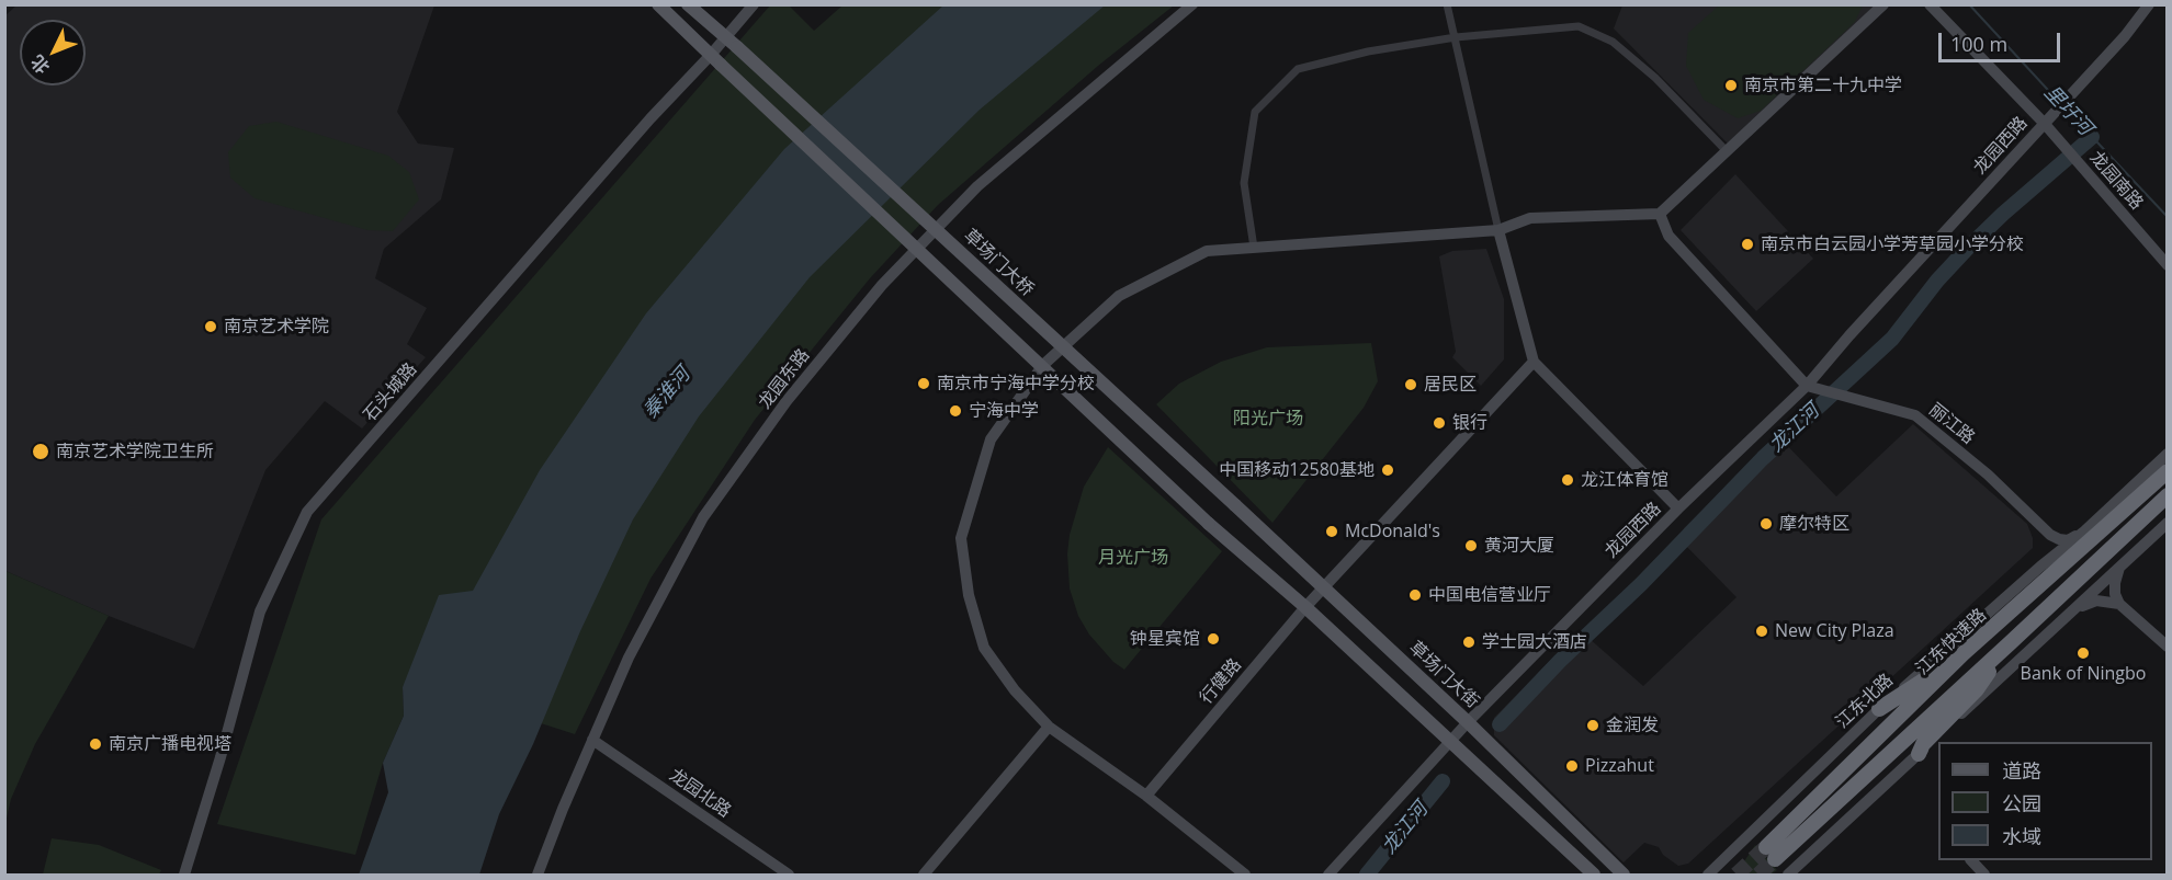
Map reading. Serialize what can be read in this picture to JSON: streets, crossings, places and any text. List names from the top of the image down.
{
  "streets": {
    "highway": ["江东快速路"],
    "main road": ["草场门大桥", "草场门大街"],
    "street": [
      "龙园西路",
      "龙园南路",
      "龙园东路",
      "石头城路",
      "丽江路",
      "行健路",
      "江东北路",
      "龙园北路"
    ]
  },
  "crossings": [
    ["龙园西路", "龙园南路"],
    ["龙园西路", "丽江路"],
    ["龙园西路", "草场门大街"],
    ["草场门大桥", "石头城路"],
    ["草场门大桥", "草场门大街"],
    ["龙园东路", "龙园北路"],
    ["草场门大街", "行健路"]
  ],
  "water": ["里圩河", "秦淮河", "龙江河"],
  "parks": ["阳光广场", "月光广场"],
  "places": [
    "南京市第二十九中学",
    "南京市白云园小学芳草园小学分校",
    "南京艺术学院",
    "南京市宁海中学分校",
    "居民区",
    "宁海中学",
    "银行",
    "南京艺术学院卫生所",
    "中国移动12580基地",
    "龙江体育馆",
    "摩尔特区",
    "McDonald's",
    "黄河大厦",
    "中国电信营业厅",
    "New City Plaza",
    "钟星宾馆",
    "学士园大酒店",
    "Bank of Ningbo",
    "金润发",
    "南京广播电视塔",
    "Pizzahut"
  ],
  "legend": ["道路", "公园", "水域"],
  "scale_bar": "100 m",
  "north": "bottom left"
}
